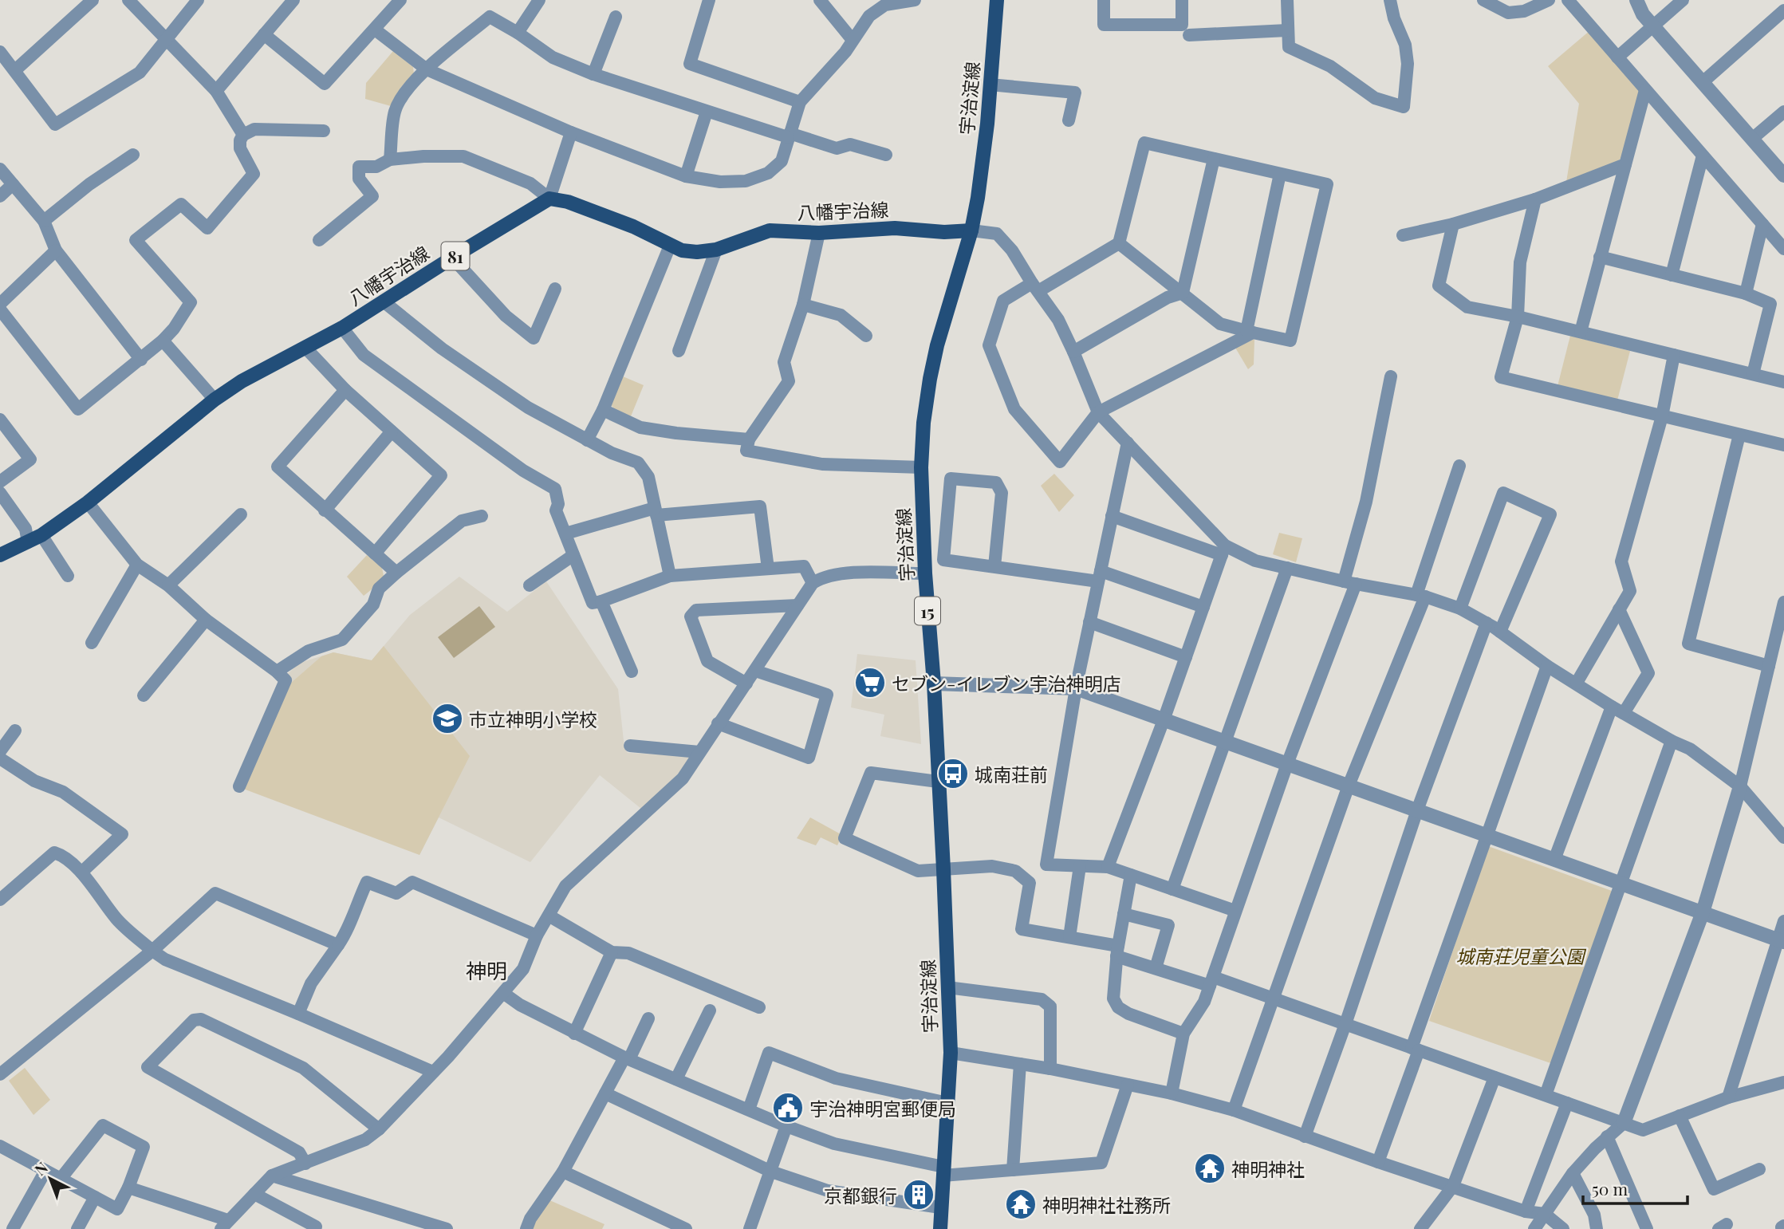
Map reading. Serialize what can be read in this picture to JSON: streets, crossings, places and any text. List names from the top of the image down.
{
  "streets": {
    "main road": [
      "宇治淀線",
      "八幡宇治線",
      "81",
      "15"
    ]
  },
  "crossings": [
    ["宇治淀線", "八幡宇治線"]
  ],
  "districts": ["神明"],
  "parks": ["城南荘児童公園"],
  "places": {
    "supermarket": ["セブン-イレブン宇治神明店"],
    "school or university": ["市立神明小学校"],
    "bus stop": ["城南荘前"],
    "public building": ["宇治神明宮郵便局"],
    "temple": ["神明神社", "神明神社社務所"],
    "building": ["京都銀行"]
  },
  "scale_bar": "50 m",
  "north": "top left"
}
